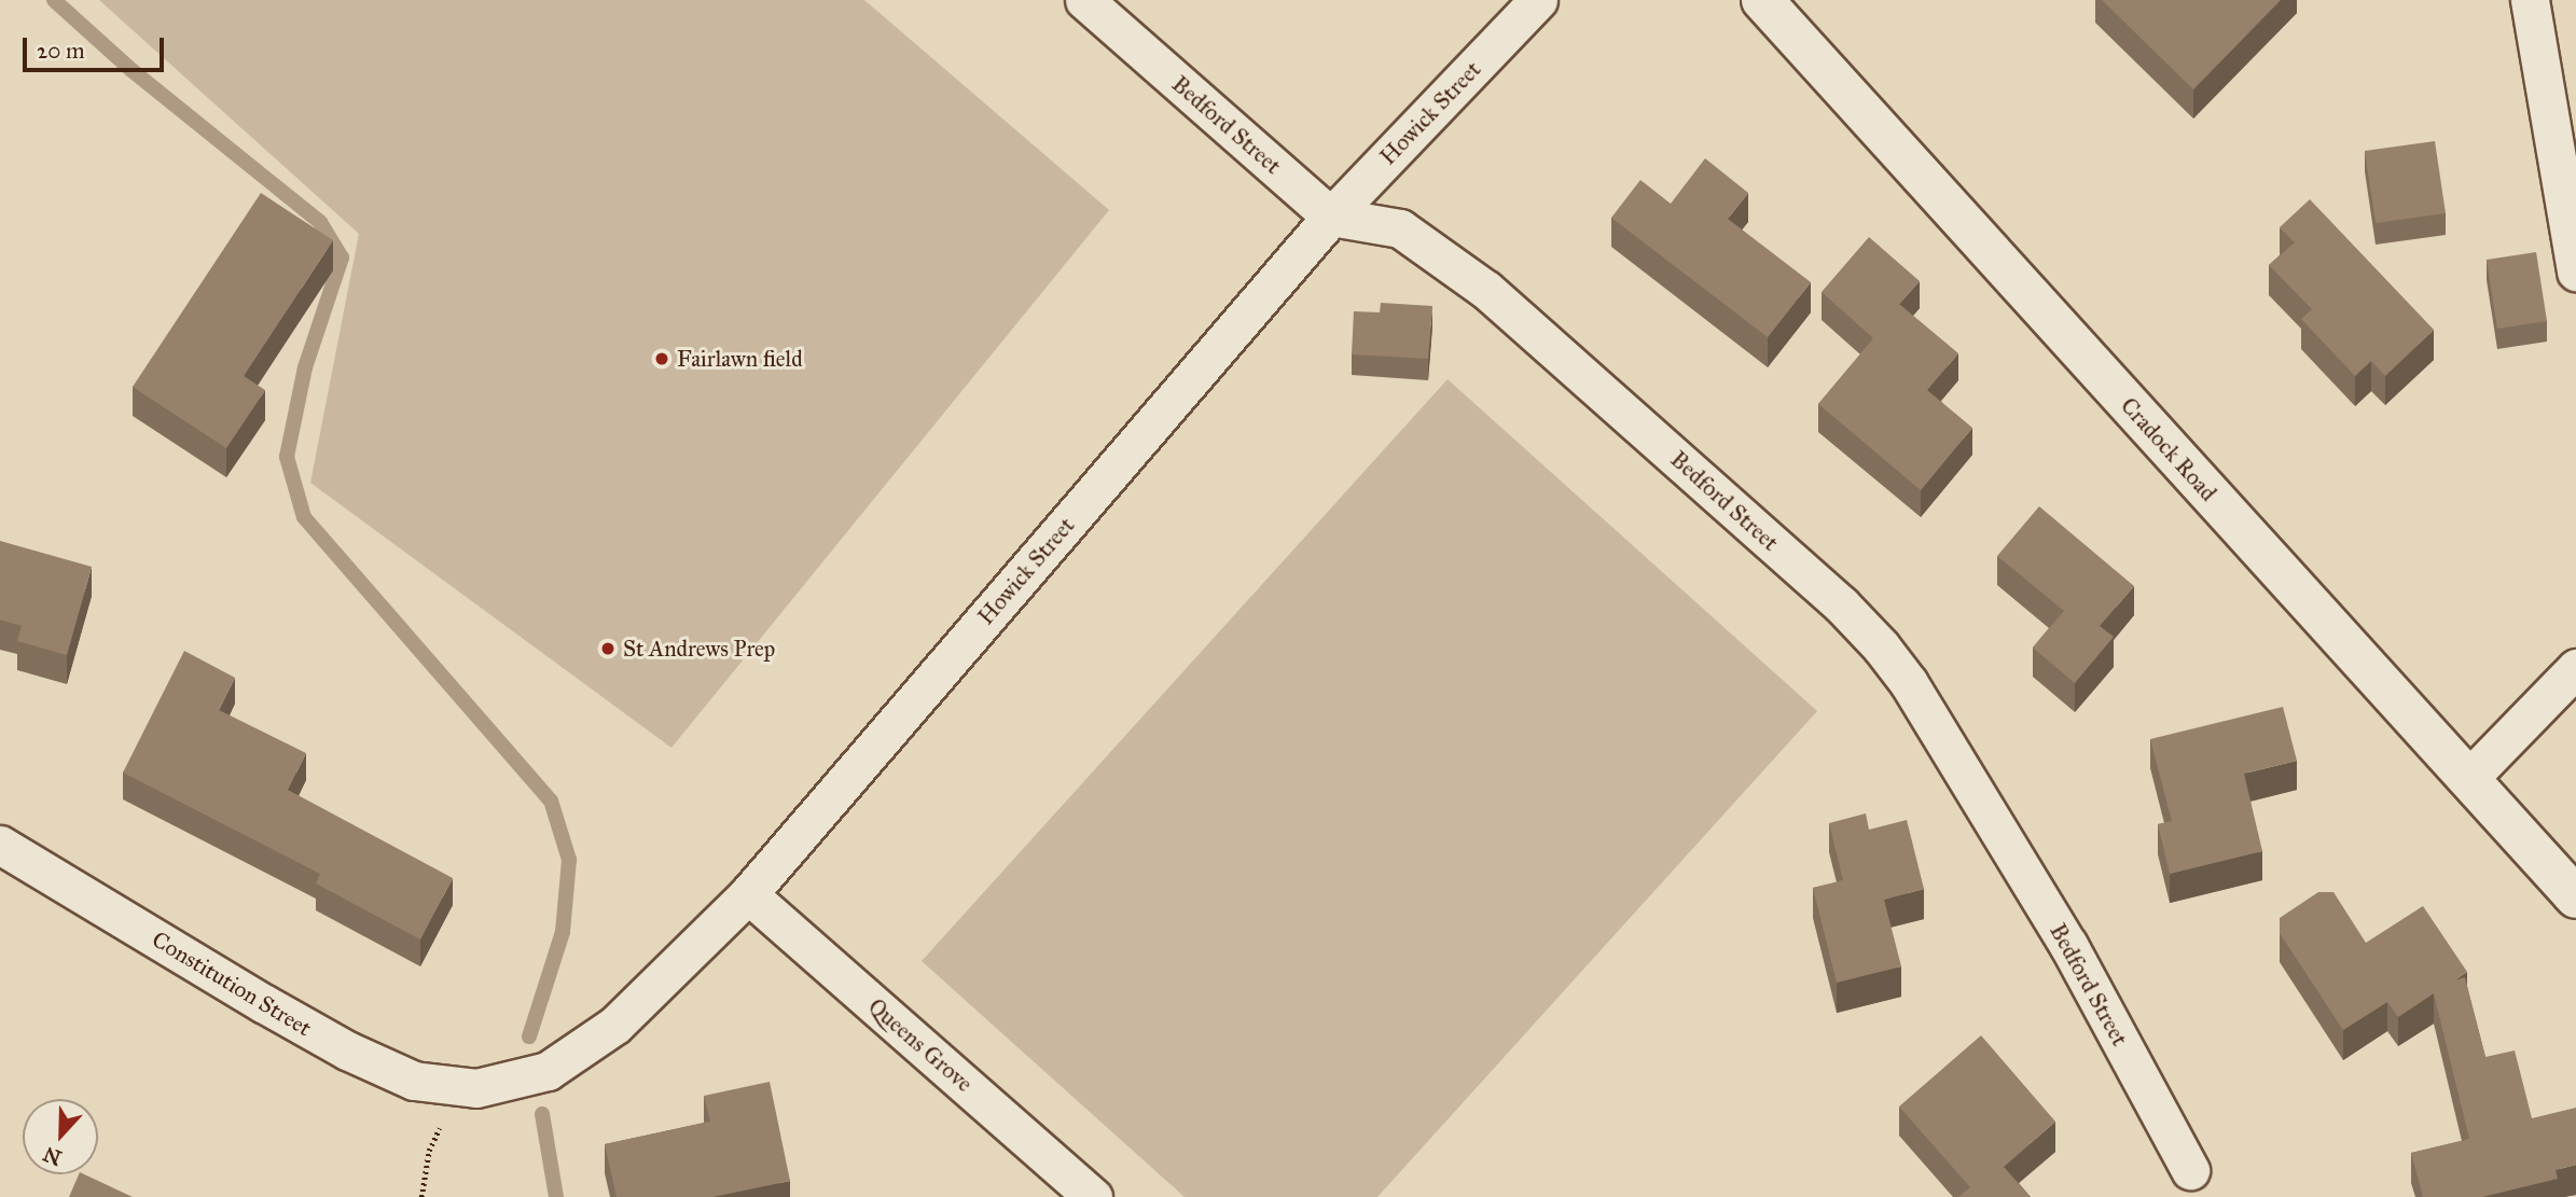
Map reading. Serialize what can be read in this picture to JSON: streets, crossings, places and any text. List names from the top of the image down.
{
  "streets": {
    "main road": ["Cradock Road"],
    "street": [
      "Howick Street",
      "Bedford Street",
      "Constitution Street",
      "Queens Grove"
    ]
  },
  "crossings": [
    ["Howick Street", "Bedford Street"],
    ["Howick Street", "Constitution Street"],
    ["Howick Street", "Queens Grove"]
  ],
  "places": ["Fairlawn field", "St Andrews Prep"],
  "scale_bar": "20 m",
  "north": "bottom"
}
